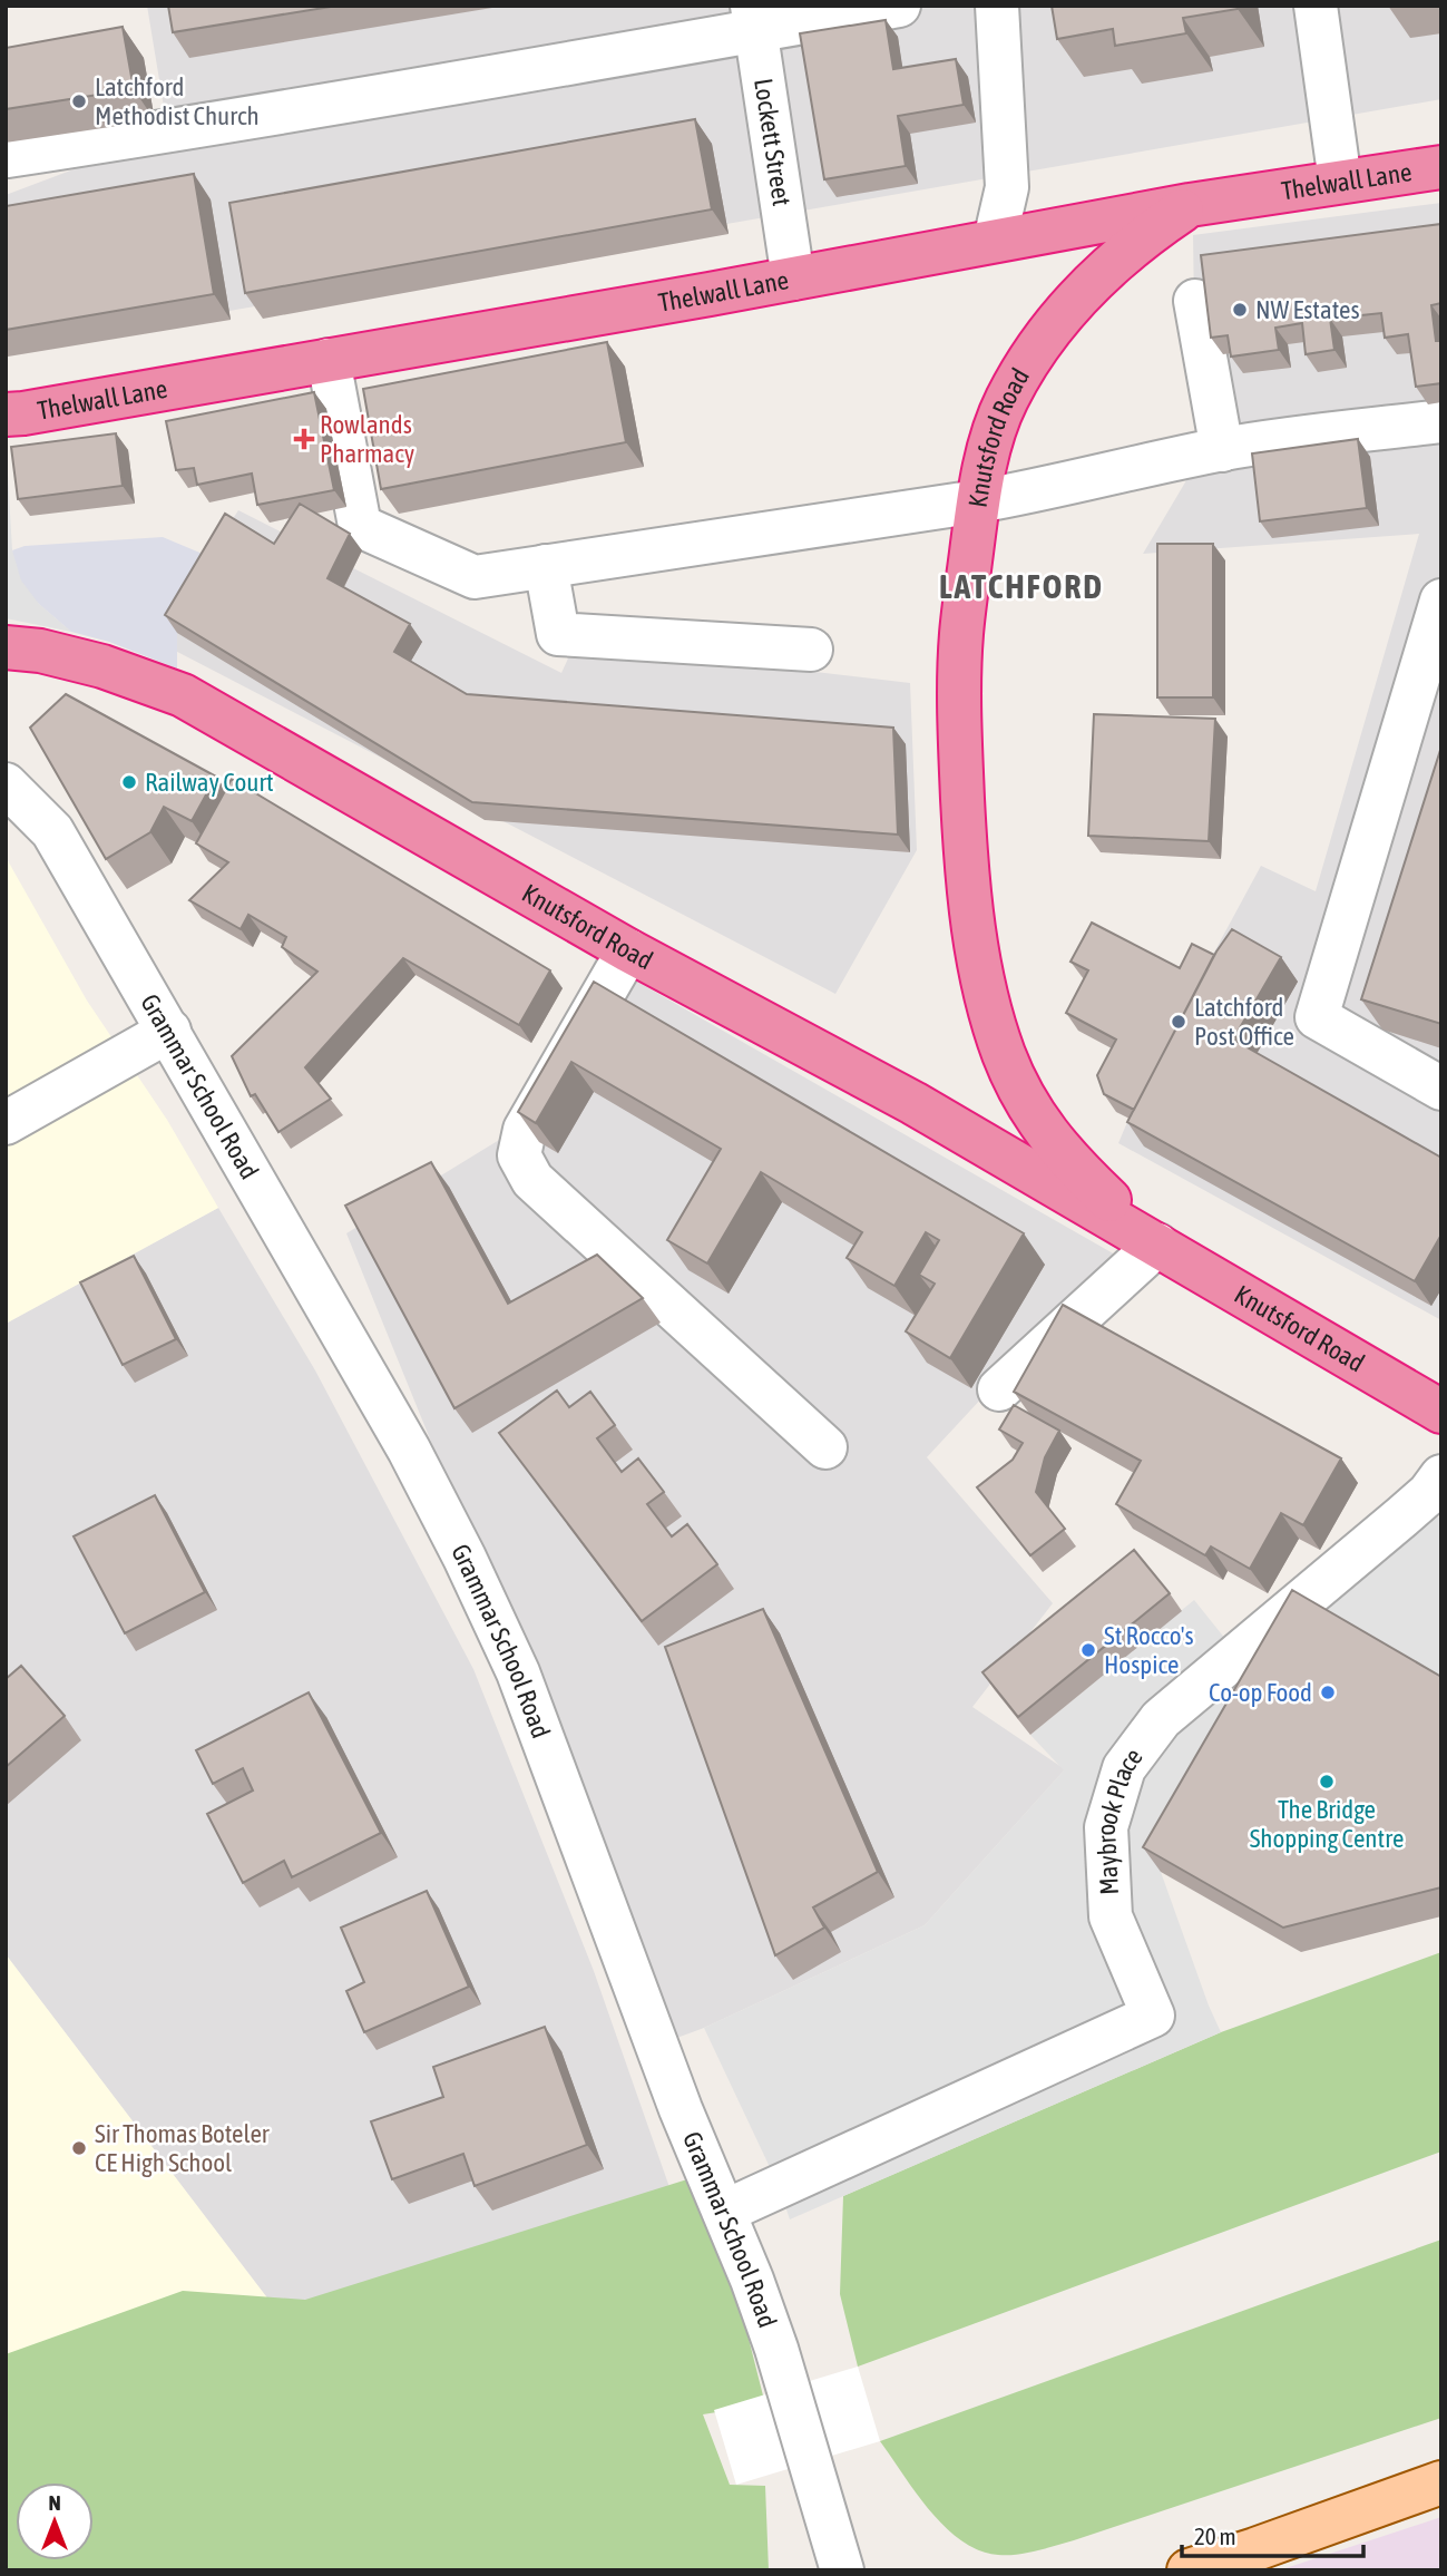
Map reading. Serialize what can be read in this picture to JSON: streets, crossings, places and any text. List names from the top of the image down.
{
  "streets": {
    "highway": ["Thelwall Lane", "Knutsford Road"],
    "street": ["Lockett Street", "Grammar School Road", "Maybrook Place"]
  },
  "crossings": [
    ["Lockett Street", "Thelwall Lane"],
    ["Thelwall Lane", "Knutsford Road"],
    ["Grammar School Road", "Maybrook Place"]
  ],
  "districts": ["LATCHFORD"],
  "places": {
    "other": [
      "Latchford Methodist Church",
      "NW Estates",
      "Railway Court",
      "Latchford Post Office",
      "St Rocco's Hospice",
      "Co-op Food",
      "The Bridge Shopping Centre",
      "Sir Thomas Boteler CE High School"
    ],
    "health": ["Rowlands Pharmacy"]
  },
  "scale_bar": "20 m",
  "north": "top"
}
